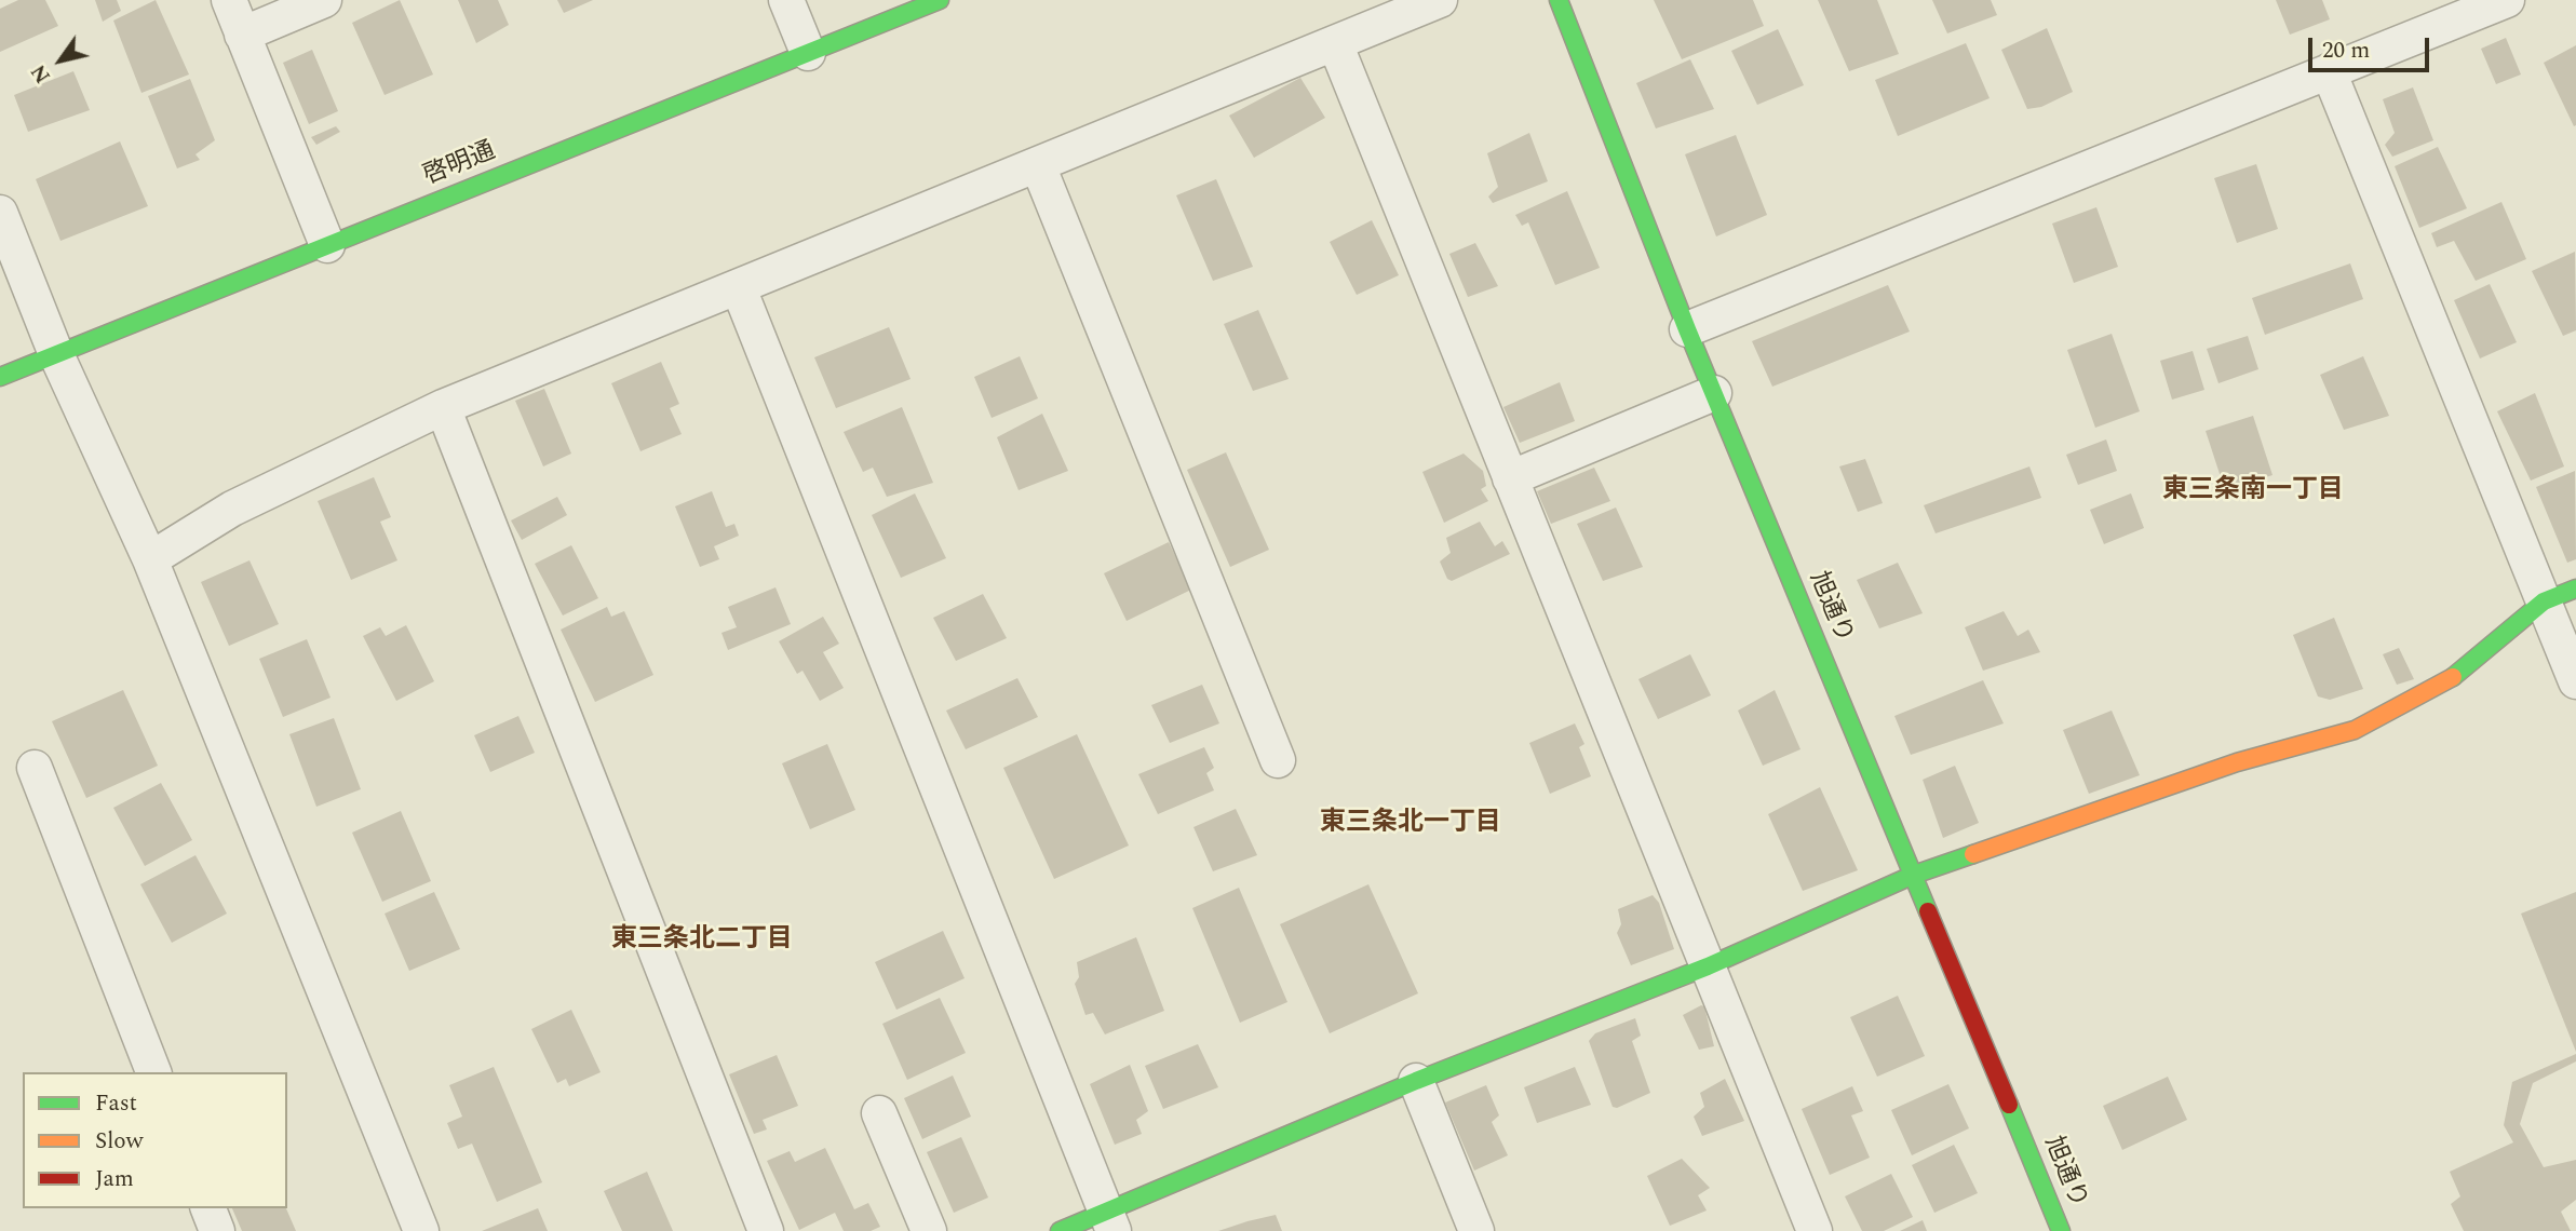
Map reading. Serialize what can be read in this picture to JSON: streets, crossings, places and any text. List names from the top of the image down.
{
  "streets": {
    "street": ["啓明通", "旭通り"]
  },
  "districts": ["東三条南一丁目", "東三条北一丁目", "東三条北二丁目"],
  "legend": ["Fast", "Slow", "Jam"],
  "scale_bar": "20 m",
  "north": "bottom left"
}
